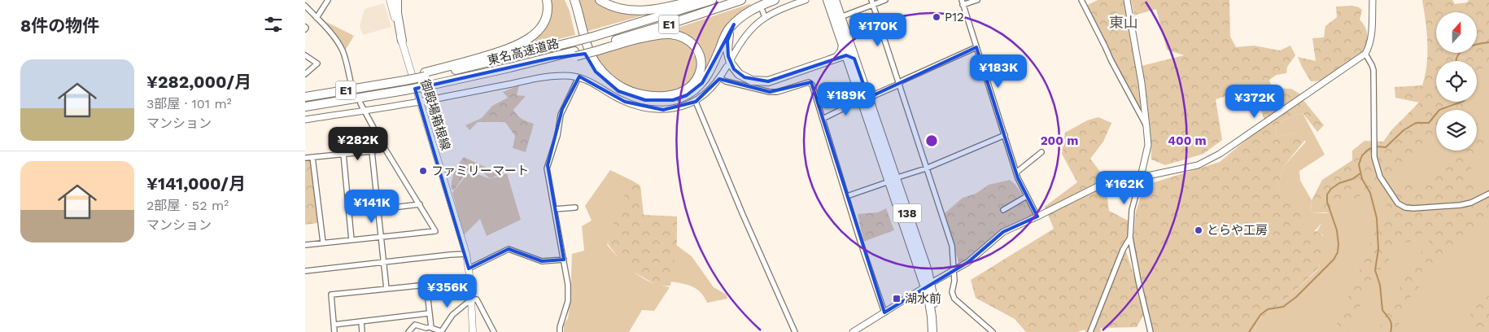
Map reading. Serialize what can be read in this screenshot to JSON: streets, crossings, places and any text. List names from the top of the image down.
{
  "streets": {
    "highway": ["E1", "東名高速道路", "138"],
    "main road": ["御殿場箱根線"]
  },
  "crossings": [
    ["E1", "東名高速道路"]
  ],
  "districts": ["東山"],
  "places": {
    "other": ["P12", "ファミリーマート", "とらや工房"],
    "transit": ["湖水前"]
  },
  "north": "top",
  "page": {
    "heading": "8件の物件",
    "price": [
      "¥170K",
      "¥183K",
      "¥189K",
      "¥372K",
      "¥282K",
      "¥162K",
      "¥141K",
      "¥356K"
    ],
    "list": [
      {
        "name": "¥282,000/月",
        "note": "3部屋 · 101 m² · マンション"
      },
      {
        "name": "¥141,000/月",
        "note": "2部屋 · 52 m² · マンション"
      }
    ]
  },
  "rings": ["200 m", "400 m"]
}
